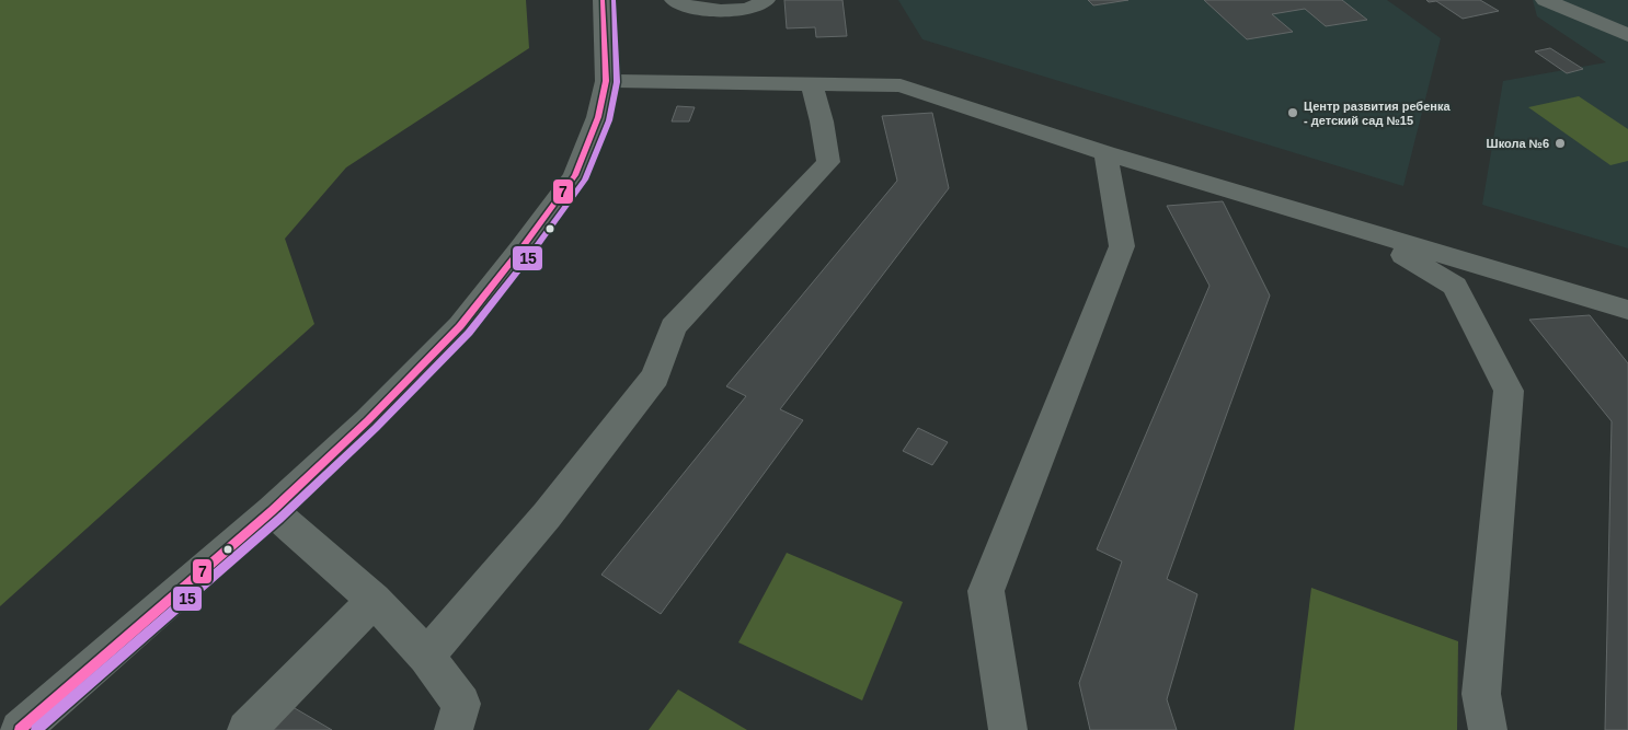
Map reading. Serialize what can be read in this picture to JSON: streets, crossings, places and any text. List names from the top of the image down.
{
  "places": ["Центр развития ребенка - детский сад №15", "Школа №6"],
  "lines": ["transit line 7", "transit line 15"]
}
